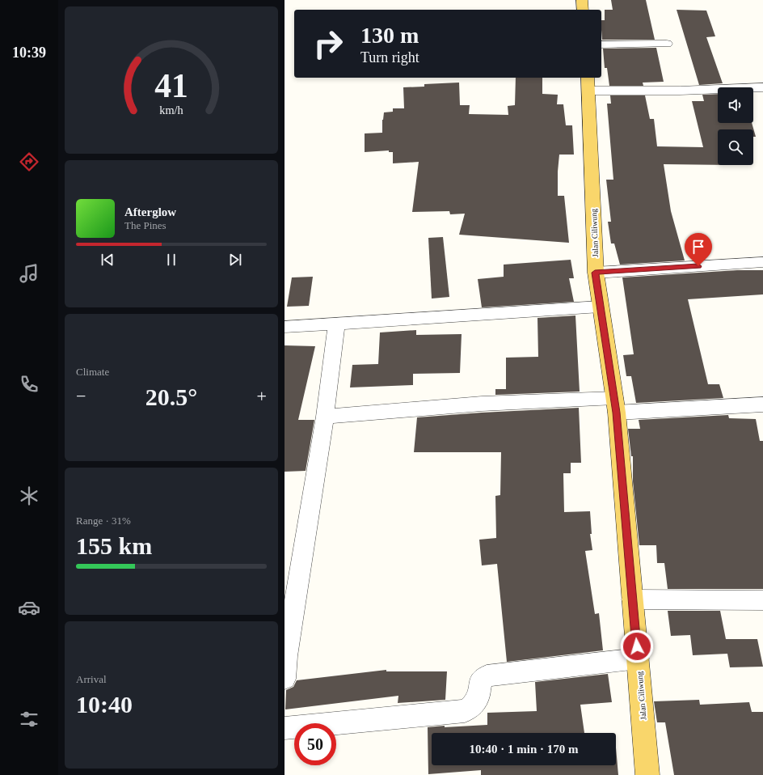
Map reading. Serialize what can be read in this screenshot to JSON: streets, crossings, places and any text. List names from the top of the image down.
{
  "streets": {
    "main road": ["Jalan Ciliwung"]
  },
  "page": {
    "tabs": "10:39",
    "turn": ["130 m", "Turn right"],
    "song": ["Afterglow", "The Pines"],
    "tile": [
      "Climate",
      ["Range · 31%", "155 km"],
      ["Arrival", "10:40"]
    ],
    "heat": ["−", "20.5°", "+"],
    "limit": "50",
    "trip": "10:40 · 1 min · 170 m",
    "gauge": ["41", "km/h"]
  }
}
